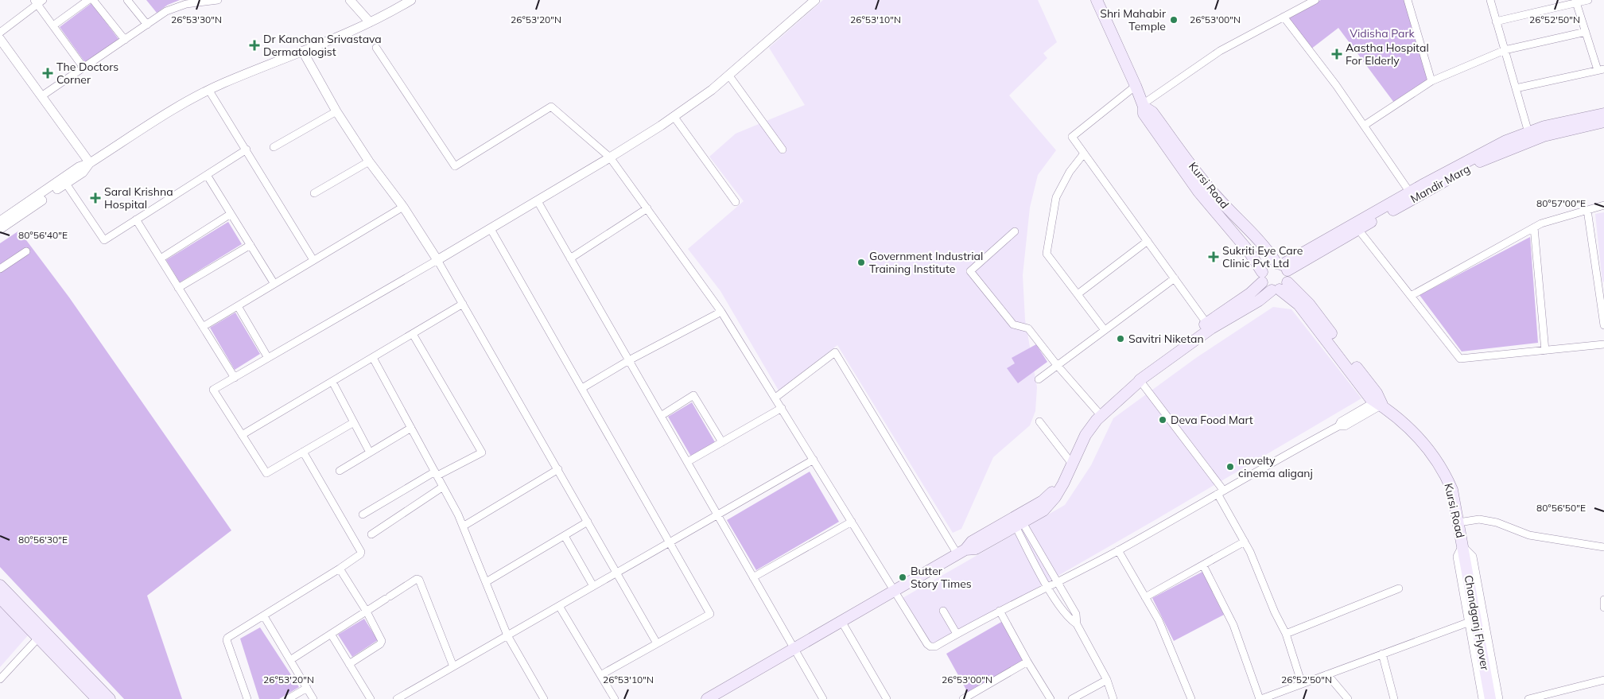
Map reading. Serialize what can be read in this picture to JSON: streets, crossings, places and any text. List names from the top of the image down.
{
  "streets": {
    "main road": ["Kursi Road", "Chandganj Flyover"]
  },
  "crossings": [
    ["Kursi Road", "Chandganj Flyover"]
  ],
  "parks": ["Vidisha Park"],
  "places": {
    "other": [
      "Shri Mahabir Temple",
      "Government Industrial Training Institute",
      "Savitri Niketan",
      "Deva Food Mart",
      "novelty cinema aliganj",
      "Butter Story Times"
    ],
    "health": [
      "Dr Kanchan Srivastava Dermatologist",
      "Aastha Hospital For Elderly",
      "The Doctors Corner",
      "Saral Krishna Hospital",
      "Sukriti Eye Care Clinic Pvt Ltd"
    ]
  },
  "coordinates": [
    "26°53'30\"N",
    "26°53'20\"N",
    "26°53'10\"N",
    "26°53'00\"N",
    "26°52'50\"N",
    "80°57'00\"E",
    "80°56'40\"E",
    "80°56'50\"E",
    "80°56'30\"E"
  ]
}
